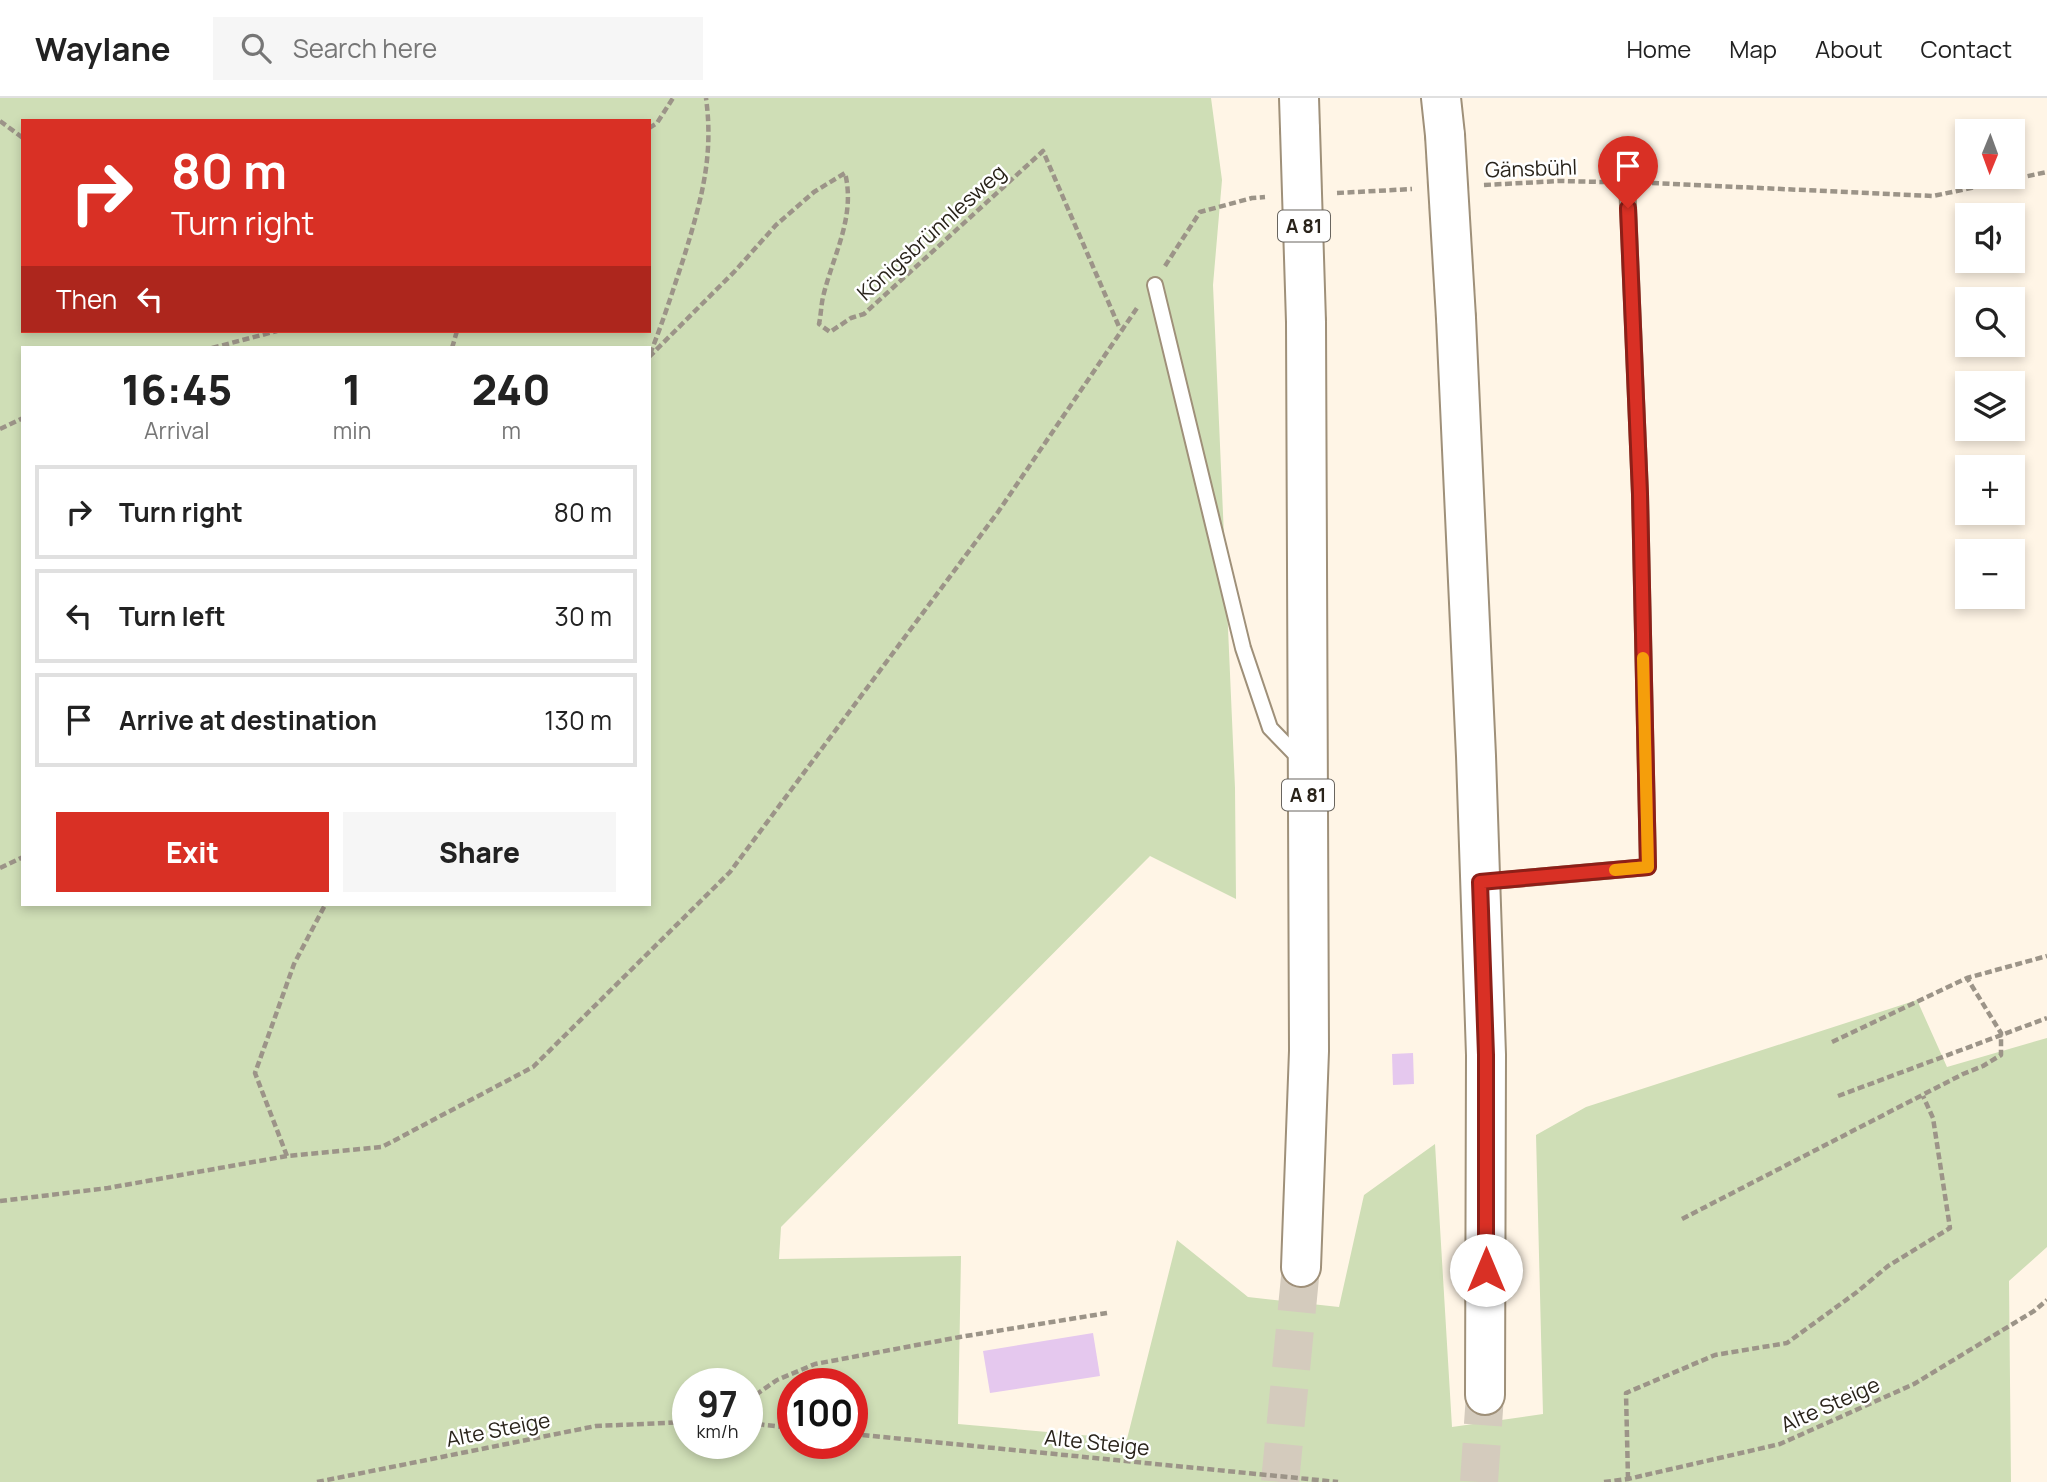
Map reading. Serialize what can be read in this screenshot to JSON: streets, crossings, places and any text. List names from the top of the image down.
{
  "streets": {
    "highway": ["A 81"],
    "path": ["Gänsbühl", "Königsbrünnlesweg", "Alte Steige"]
  },
  "north": "bottom",
  "page": {
    "header": "Waylane",
    "search": "Search here",
    "nav": [
      "Home",
      "Map",
      "About",
      "Contact"
    ],
    "map_buttons": ["+", "−"],
    "turn": ["80 m", "Turn right"],
    "then": "Then",
    "eta": [
      "16:45",
      "Arrival",
      "1",
      "min",
      "240",
      "m"
    ],
    "list": [
      {
        "name": "Turn right",
        "value": "80 m"
      },
      {
        "name": "Turn left",
        "value": "30 m"
      },
      {
        "name": "Arrive at destination",
        "value": "130 m"
      }
    ],
    "buttons": ["Exit", "Share"],
    "speed": "97 km/h",
    "limit": "100"
  }
}
